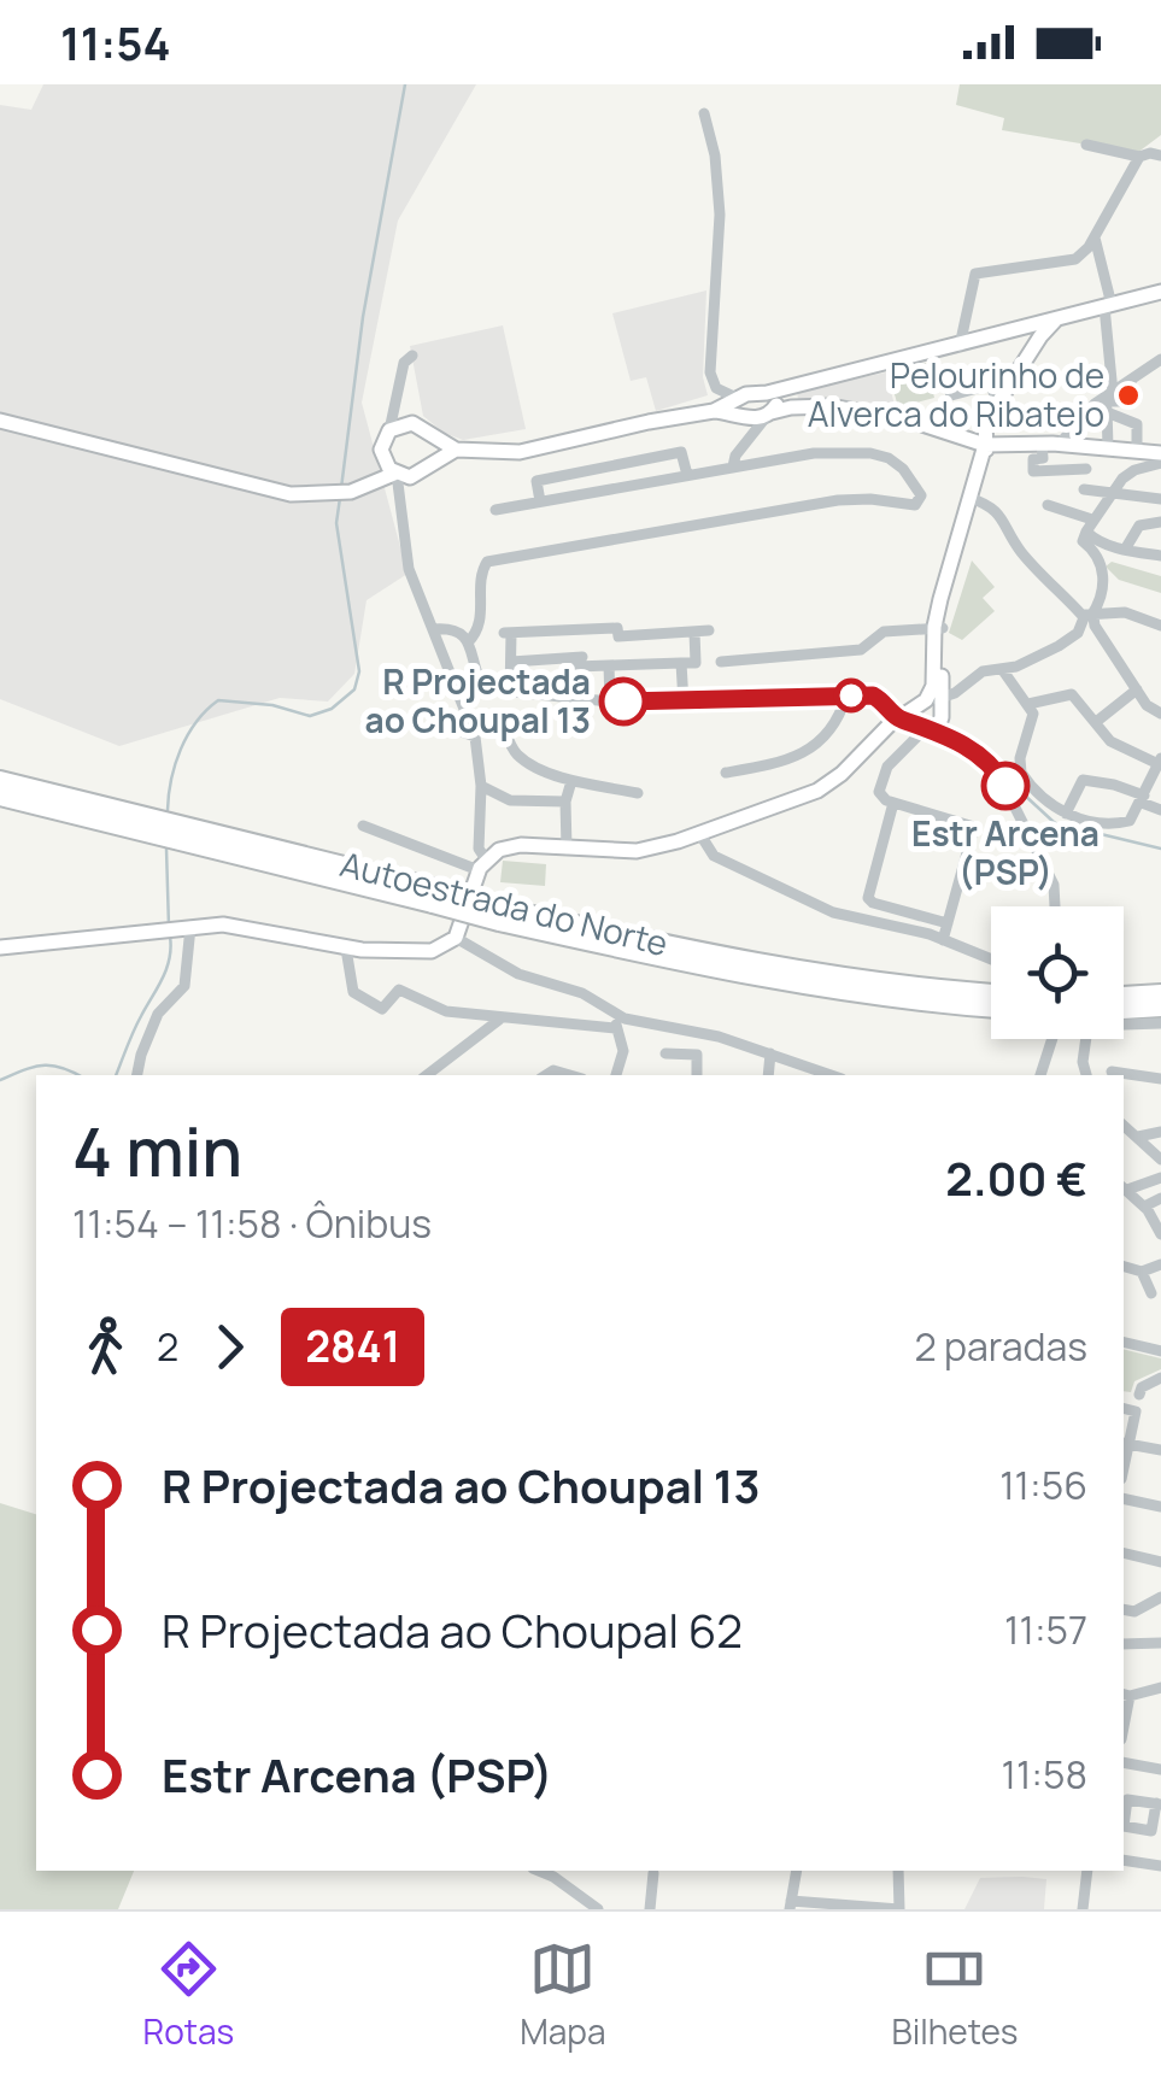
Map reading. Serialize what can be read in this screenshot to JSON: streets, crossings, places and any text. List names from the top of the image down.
{
  "streets": {
    "highway": ["Autoestrada do Norte"]
  },
  "places": ["Pelourinho de Alverca do Ribatejo", "R Projectada ao Choupal 13", "Estr Arcena (PSP)"],
  "lines": ["bus line 2841"],
  "page": {
    "status": "11:54",
    "heading": ["4 min", "11:54 – 11:58 · Ônibus", "2.00 €"],
    "legs": ["2", "2841", "2 paradas"],
    "list": [
      {
        "name": "R Projectada ao Choupal 13",
        "value": "11:56"
      },
      {
        "name": "R Projectada ao Choupal 62",
        "value": "11:57"
      },
      {
        "name": "Estr Arcena (PSP)",
        "value": "11:58"
      }
    ],
    "tabs": ["Rotas", "Mapa", "Bilhetes"]
  }
}
